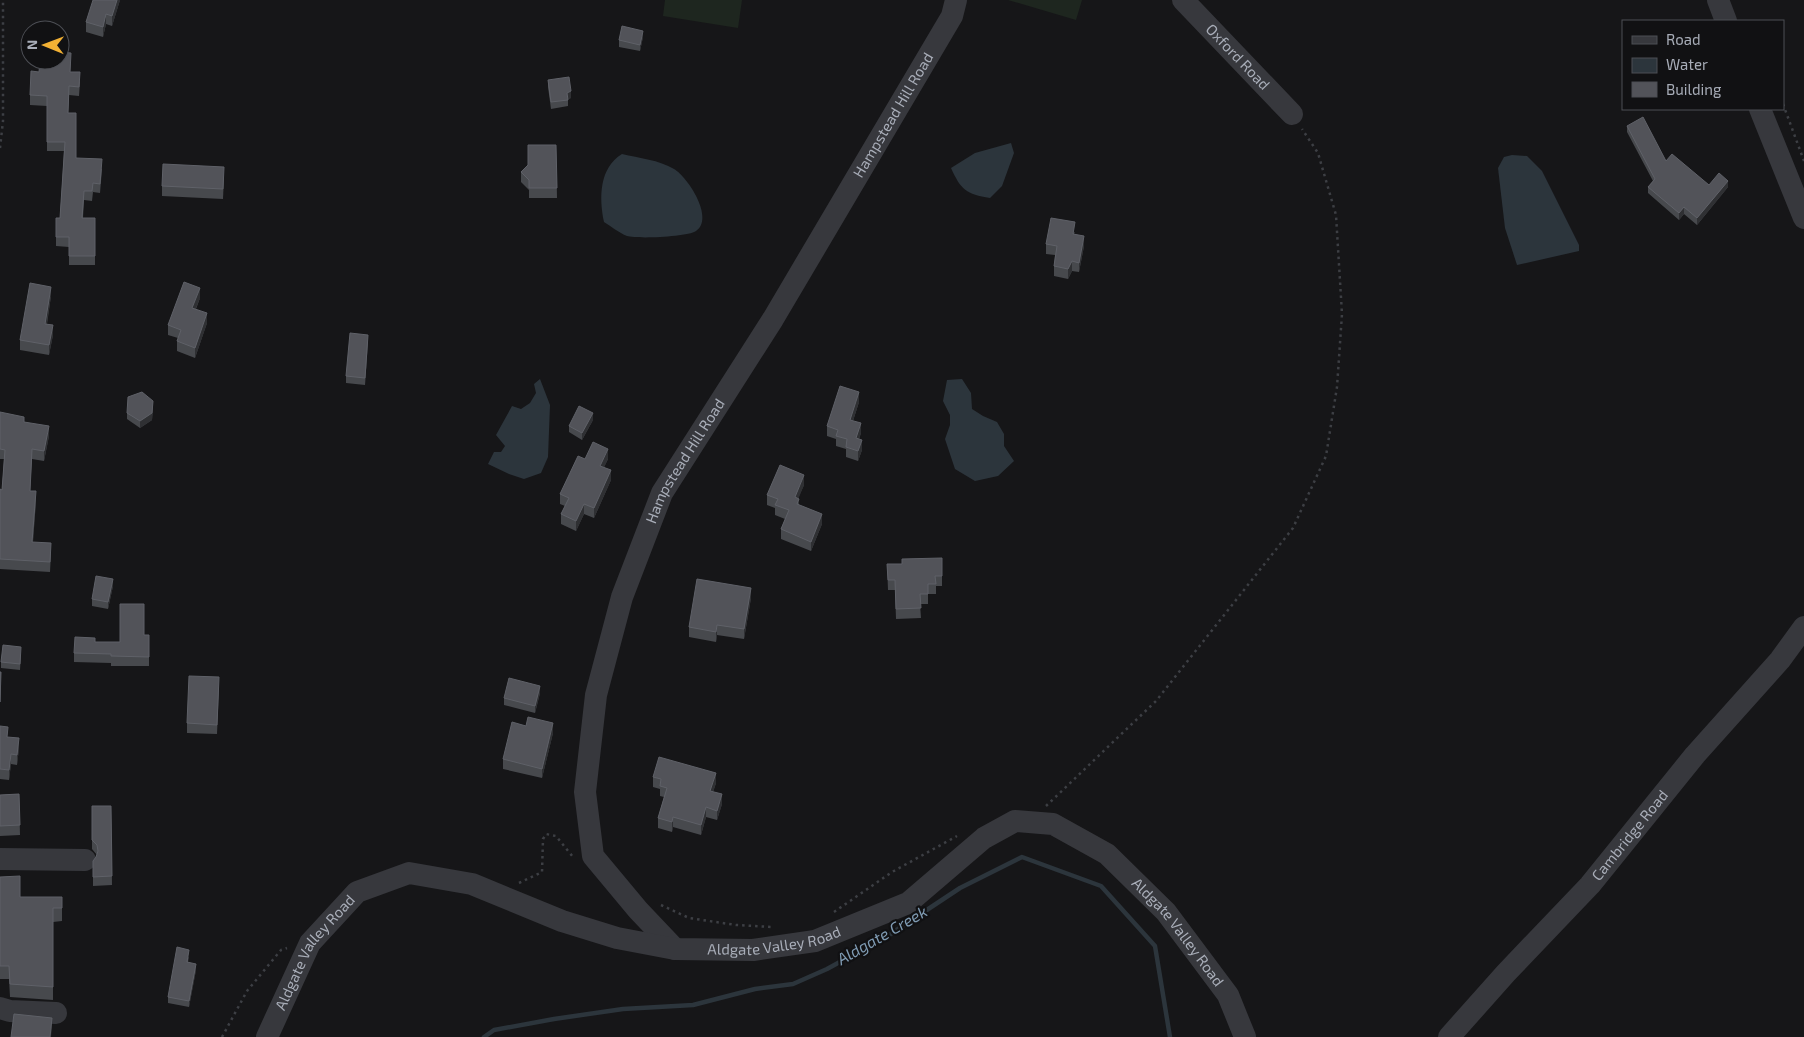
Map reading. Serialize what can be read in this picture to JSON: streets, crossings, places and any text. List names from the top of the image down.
{
  "streets": {
    "street": [
      "Oxford Road",
      "Hampstead Hill Road",
      "Cambridge Road",
      "Aldgate Valley Road"
    ]
  },
  "crossings": [
    ["Hampstead Hill Road", "Aldgate Valley Road"]
  ],
  "water": ["Aldgate Creek"],
  "legend": ["Road", "Water", "Building"],
  "north": "left"
}
